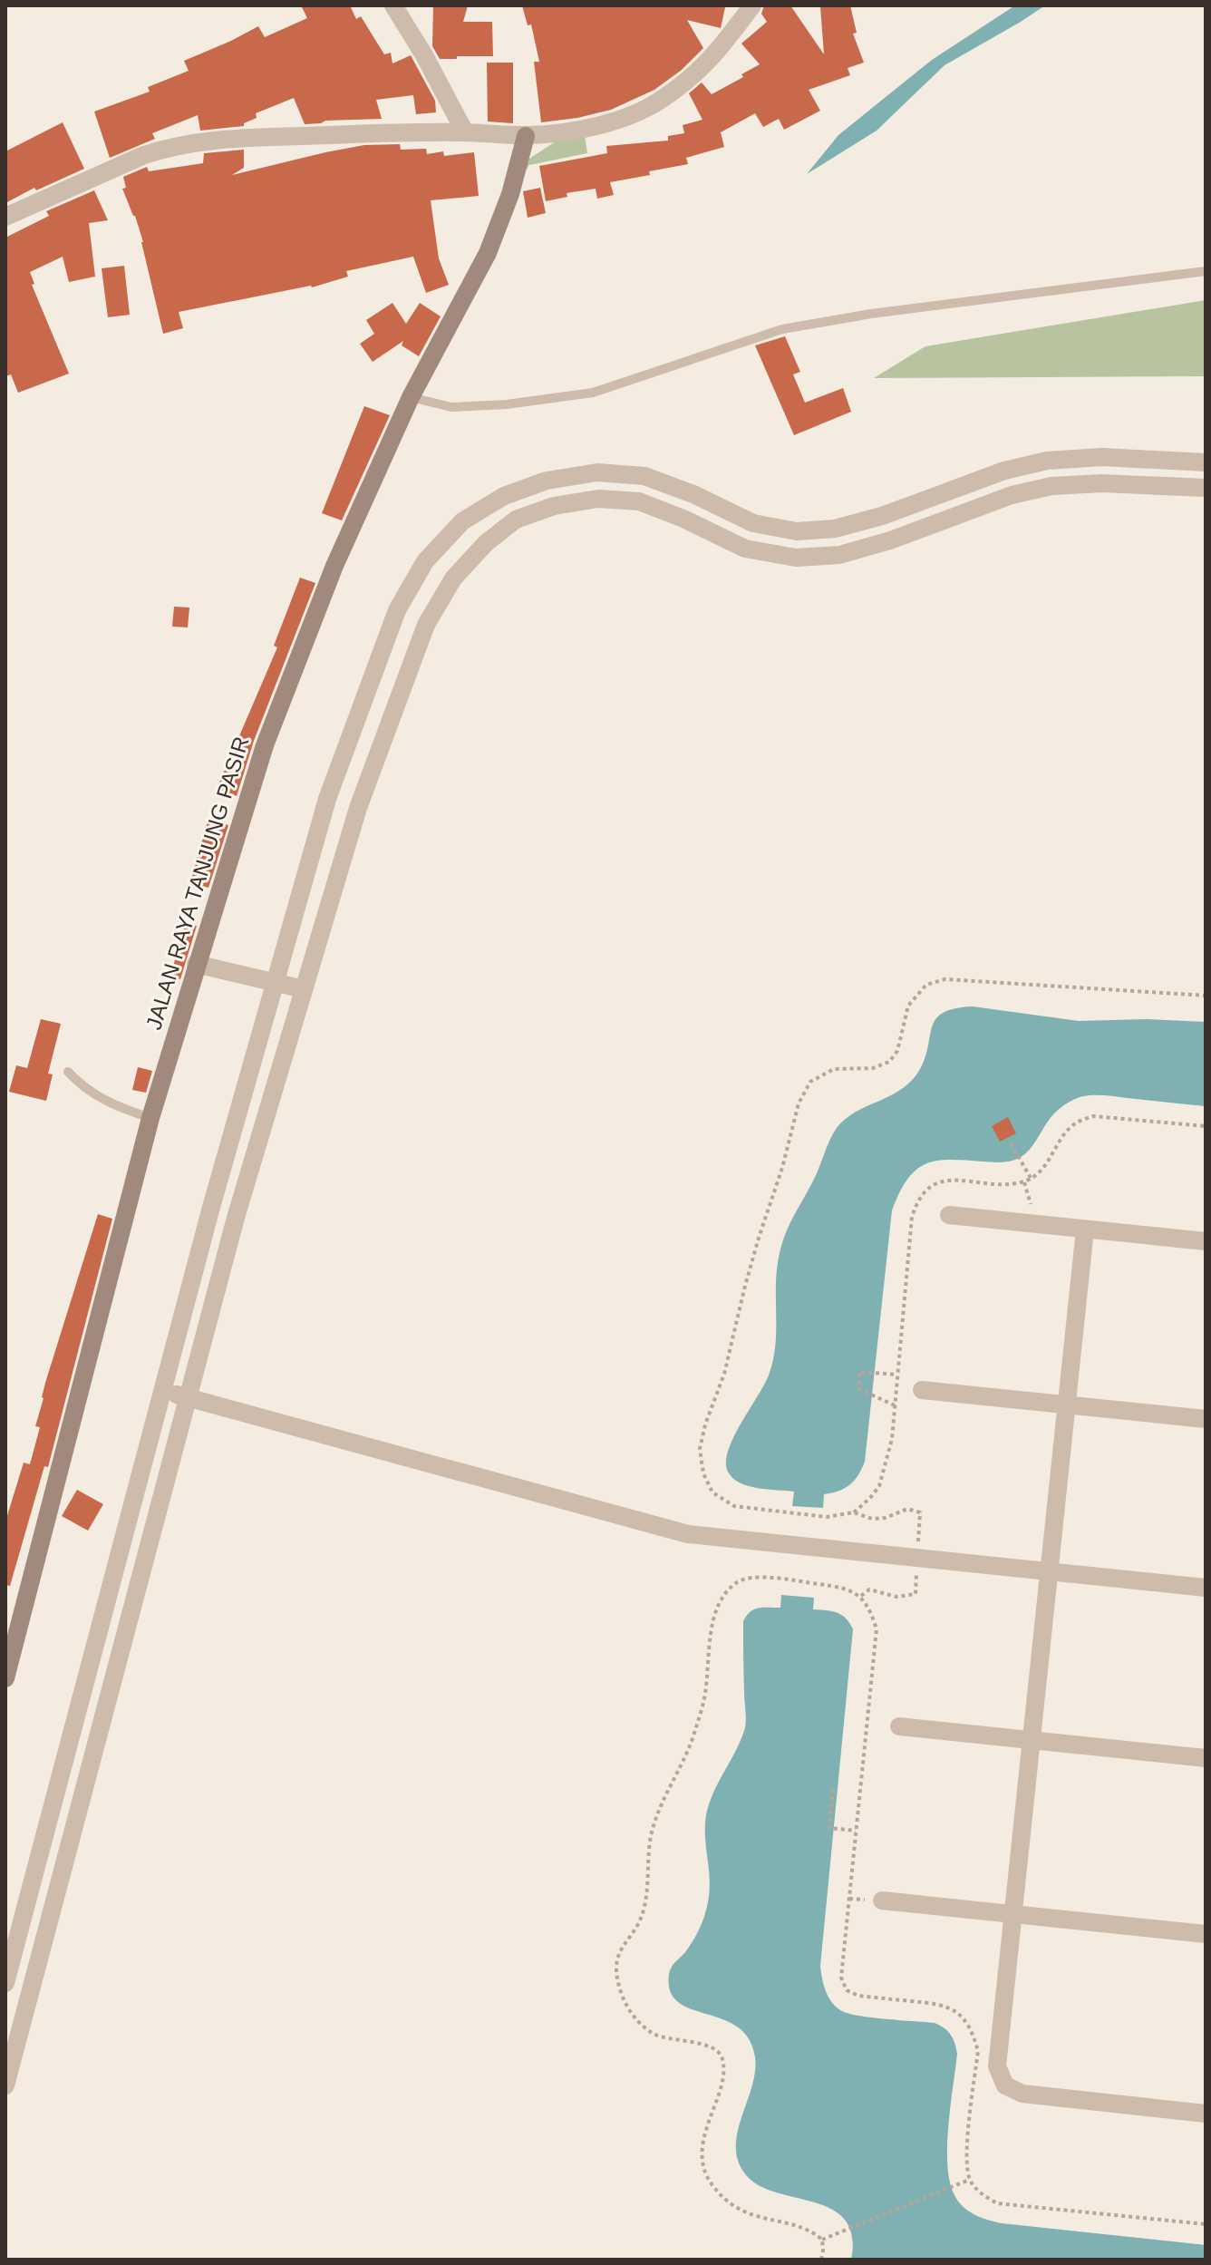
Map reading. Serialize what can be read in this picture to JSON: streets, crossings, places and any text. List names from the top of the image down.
{
  "streets": {
    "street": ["JALAN RAYA TANJUNG PASIR"]
  }
}
